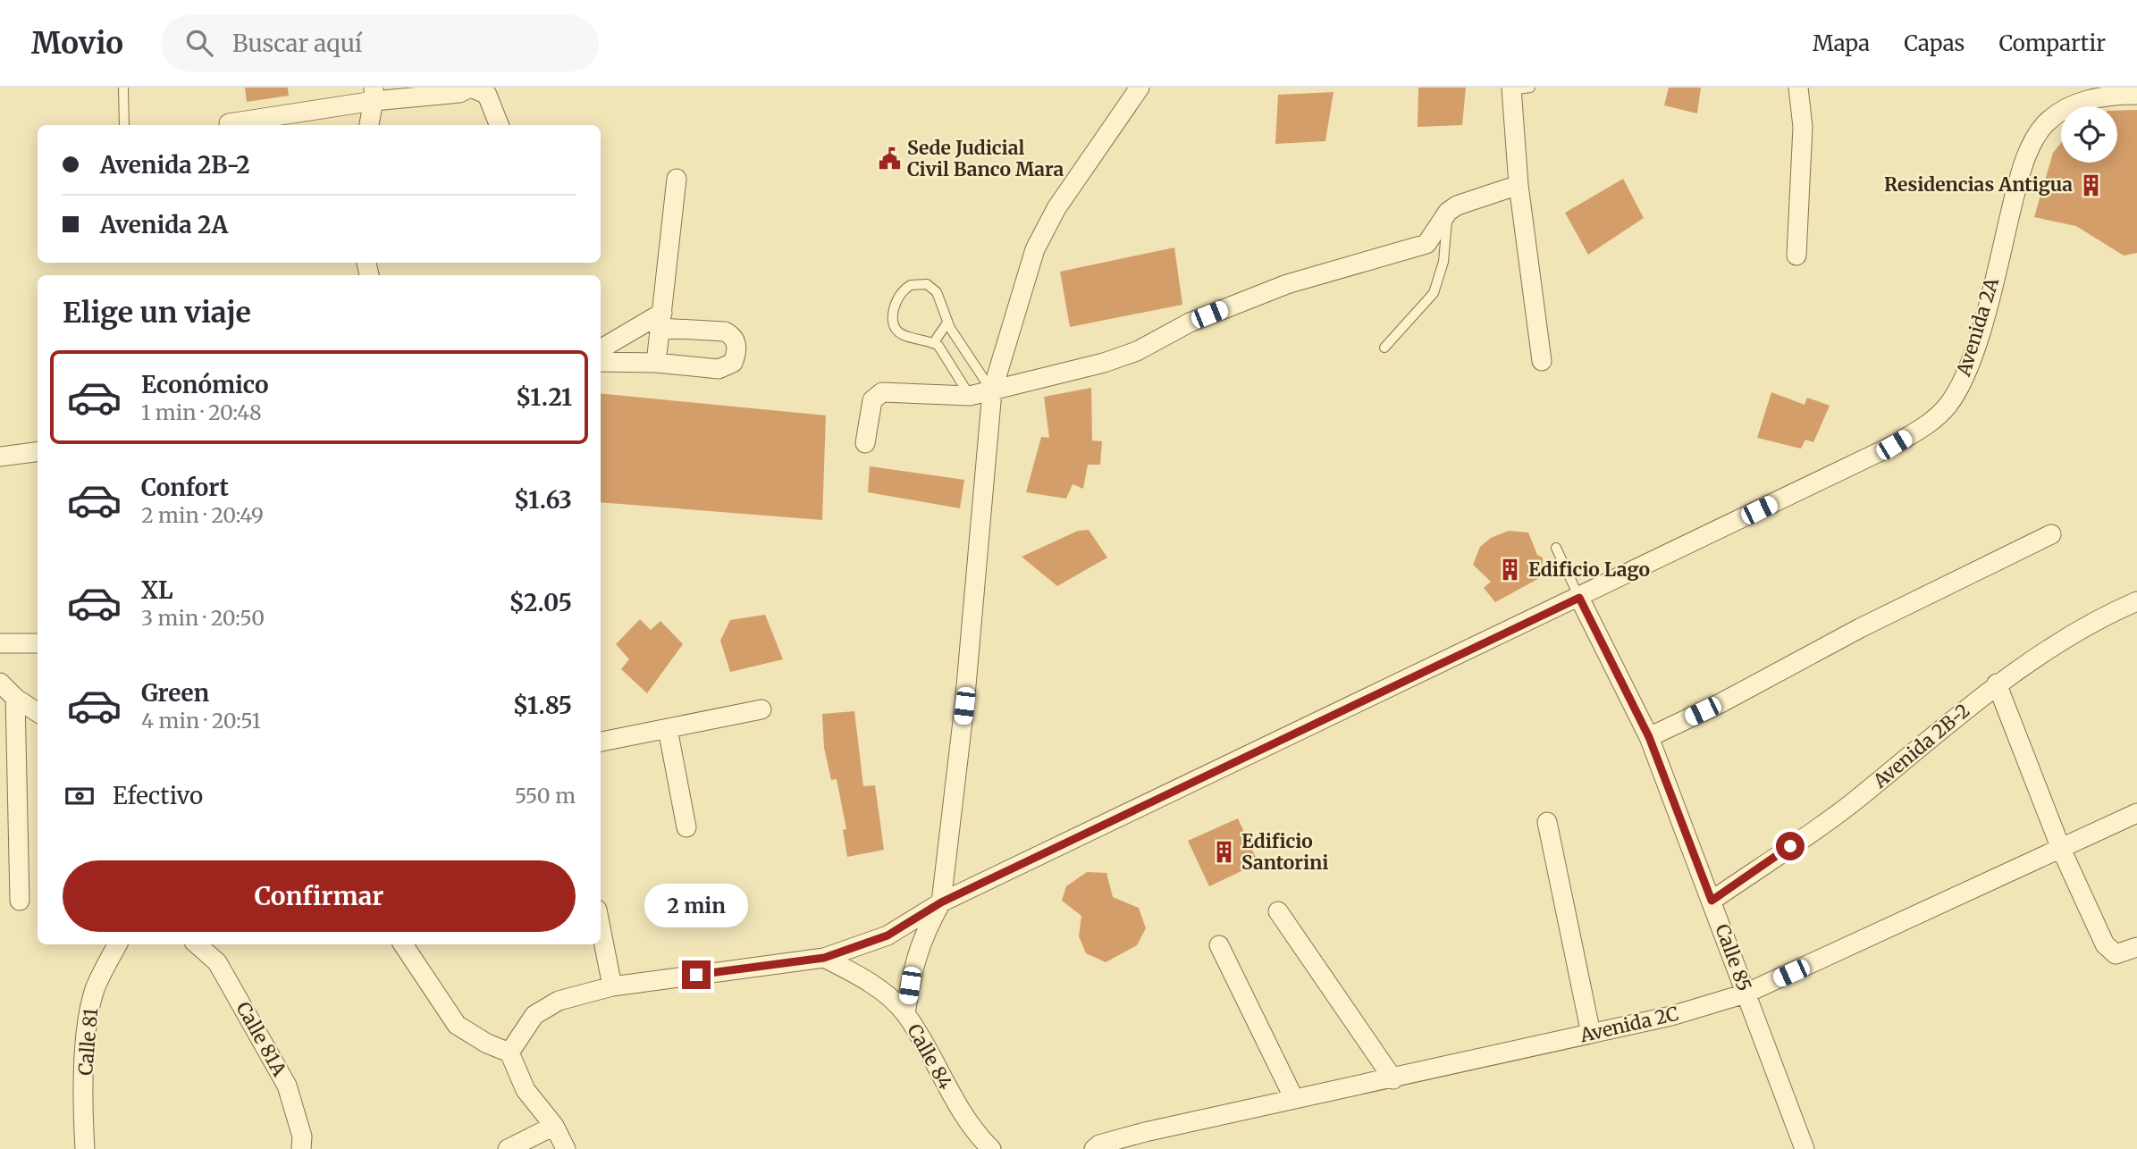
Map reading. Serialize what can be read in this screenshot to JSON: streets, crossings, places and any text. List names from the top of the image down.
{
  "streets": {
    "street": [
      "Avenida 2A",
      "Avenida 2B-2",
      "Calle 85",
      "Avenida 2C",
      "Calle 81A",
      "Calle 81",
      "Calle 84"
    ]
  },
  "crossings": [
    ["Avenida 2A", "Calle 85"],
    ["Avenida 2A", "Calle 84"],
    ["Avenida 2B-2", "Calle 85"],
    ["Calle 85", "Avenida 2C"]
  ],
  "places": {
    "public building": ["Sede Judicial Civil Banco Mara"],
    "building": ["Residencias Antigua", "Edificio Lago", "Edificio Santorini"]
  },
  "page": {
    "header": "Movio",
    "search": "Buscar aquí",
    "nav": ["Mapa", "Capas", "Compartir"],
    "banner": ["Avenida 2B-2", "Avenida 2A"],
    "heading": "Elige un viaje",
    "list": [
      {
        "name": "Económico",
        "note": "1 min · 20:48",
        "value": "$1.21"
      },
      {
        "name": "Confort",
        "note": "2 min · 20:49",
        "value": "$1.63"
      },
      {
        "name": "XL",
        "note": "3 min · 20:50",
        "value": "$2.05"
      },
      {
        "name": "Green",
        "note": "4 min · 20:51",
        "value": "$1.85"
      }
    ],
    "pay": ["Efectivo", "550 m"],
    "buttons": "Confirmar",
    "bubble": "2 min"
  }
}
